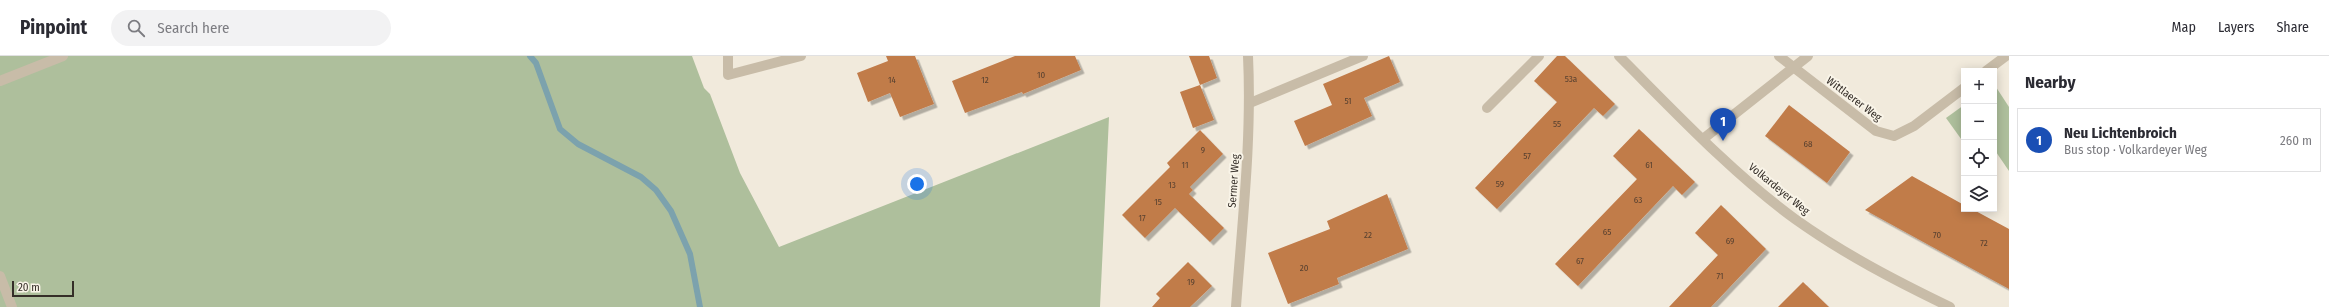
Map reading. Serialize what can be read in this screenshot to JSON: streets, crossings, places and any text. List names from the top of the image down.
{
  "streets": {
    "street": ["Wittlaerer Weg", "Sermer Weg", "Volkardeyer Weg"]
  },
  "house_numbers": [
    "10",
    "53a",
    "14",
    "12",
    "51",
    "55",
    "68",
    "9",
    "57",
    "11",
    "61",
    "59",
    "13",
    "63",
    "15",
    "17",
    "65",
    "22",
    "70",
    "69",
    "72",
    "67",
    "20",
    "71",
    "19"
  ],
  "scale_bar": "20 m",
  "page": {
    "header": "Pinpoint",
    "search": "Search here",
    "nav": ["Map", "Layers", "Share"],
    "heading": "Nearby",
    "map_buttons": ["+", "−"],
    "pins": "1",
    "list": [
      {
        "mark": "1",
        "name": "Neu Lichtenbroich",
        "note": "Bus stop · Volkardeyer Weg",
        "value": "260 m"
      }
    ],
    "scale": "20 m"
  }
}
